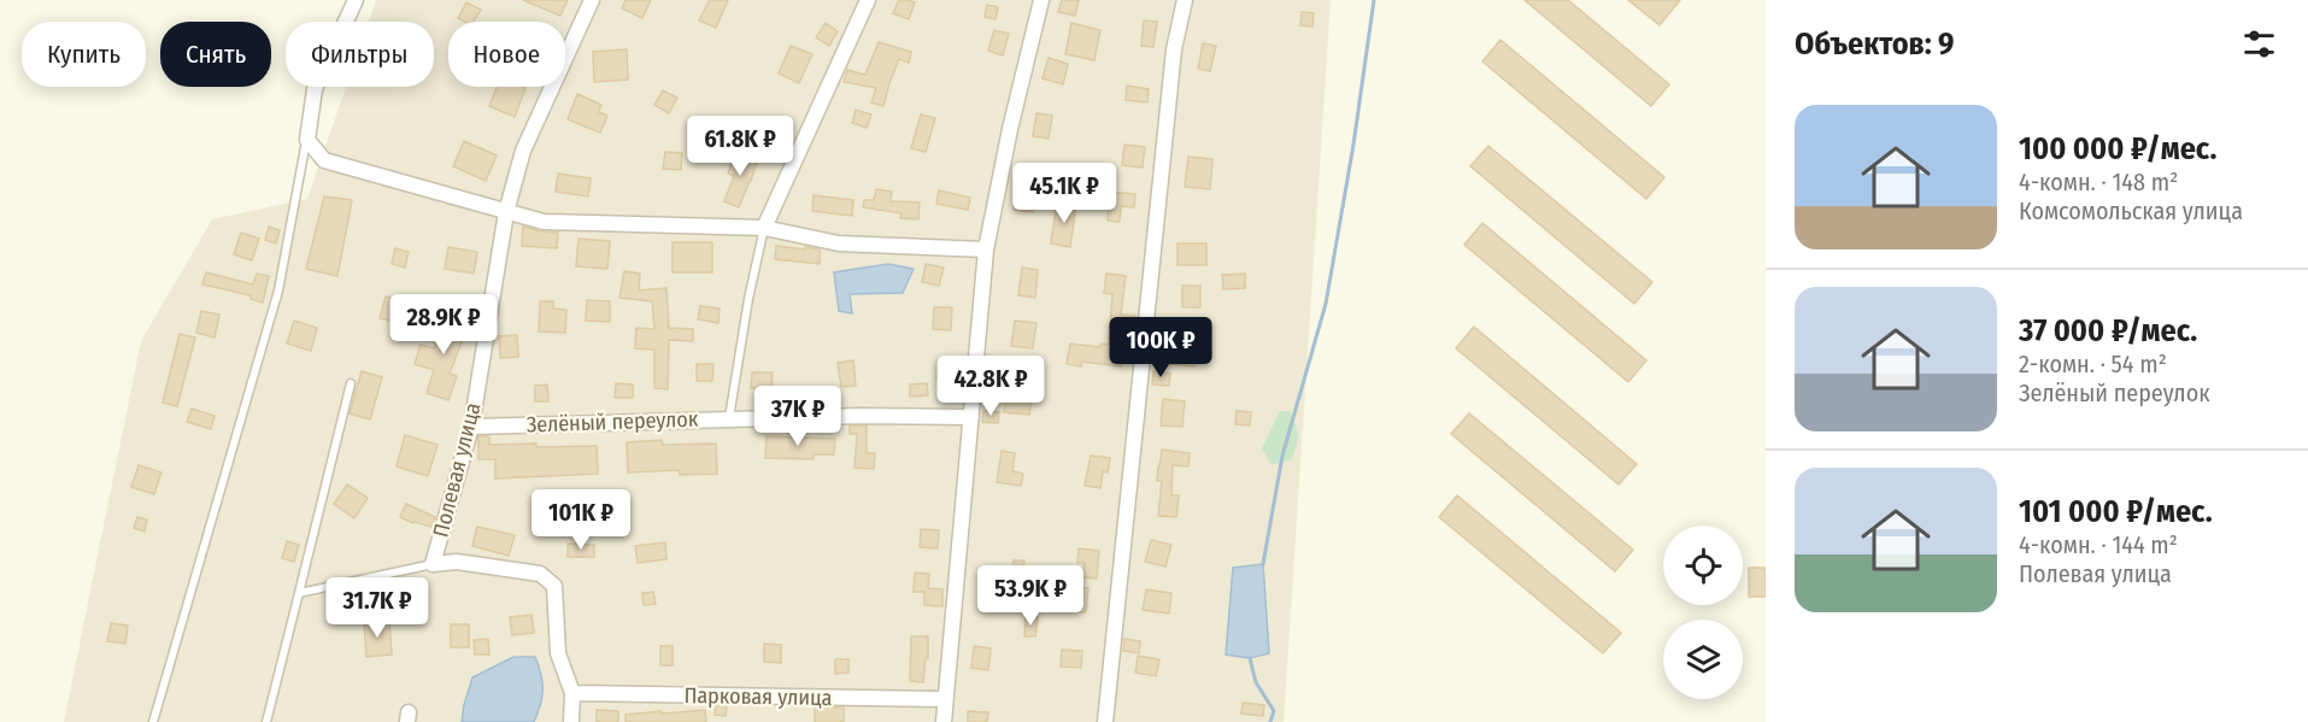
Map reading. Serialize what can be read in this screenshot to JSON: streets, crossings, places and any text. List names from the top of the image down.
{
  "streets": {
    "street": ["Зелёный переулок", "Полевая улица", "Парковая улица"]
  },
  "crossings": [
    ["Зелёный переулок", "Полевая улица"],
    ["Полевая улица", "Парковая улица"]
  ],
  "page": {
    "heading": "Объектов: 9",
    "chip": [
      "Купить",
      "Снять",
      "Фильтры",
      "Новое"
    ],
    "list": [
      {
        "name": "100 000 ₽/мес.",
        "note": "4-комн. · 148 m² · Комсомольская улица"
      },
      {
        "name": "37 000 ₽/мес.",
        "note": "2-комн. · 54 m² · Зелёный переулок"
      },
      {
        "name": "101 000 ₽/мес.",
        "note": "4-комн. · 144 m² · Полевая улица"
      }
    ],
    "price": [
      "61.8K ₽",
      "45.1K ₽",
      "28.9K ₽",
      "100K ₽",
      "42.8K ₽",
      "37K ₽",
      "101K ₽",
      "53.9K ₽",
      "31.7K ₽"
    ]
  }
}
